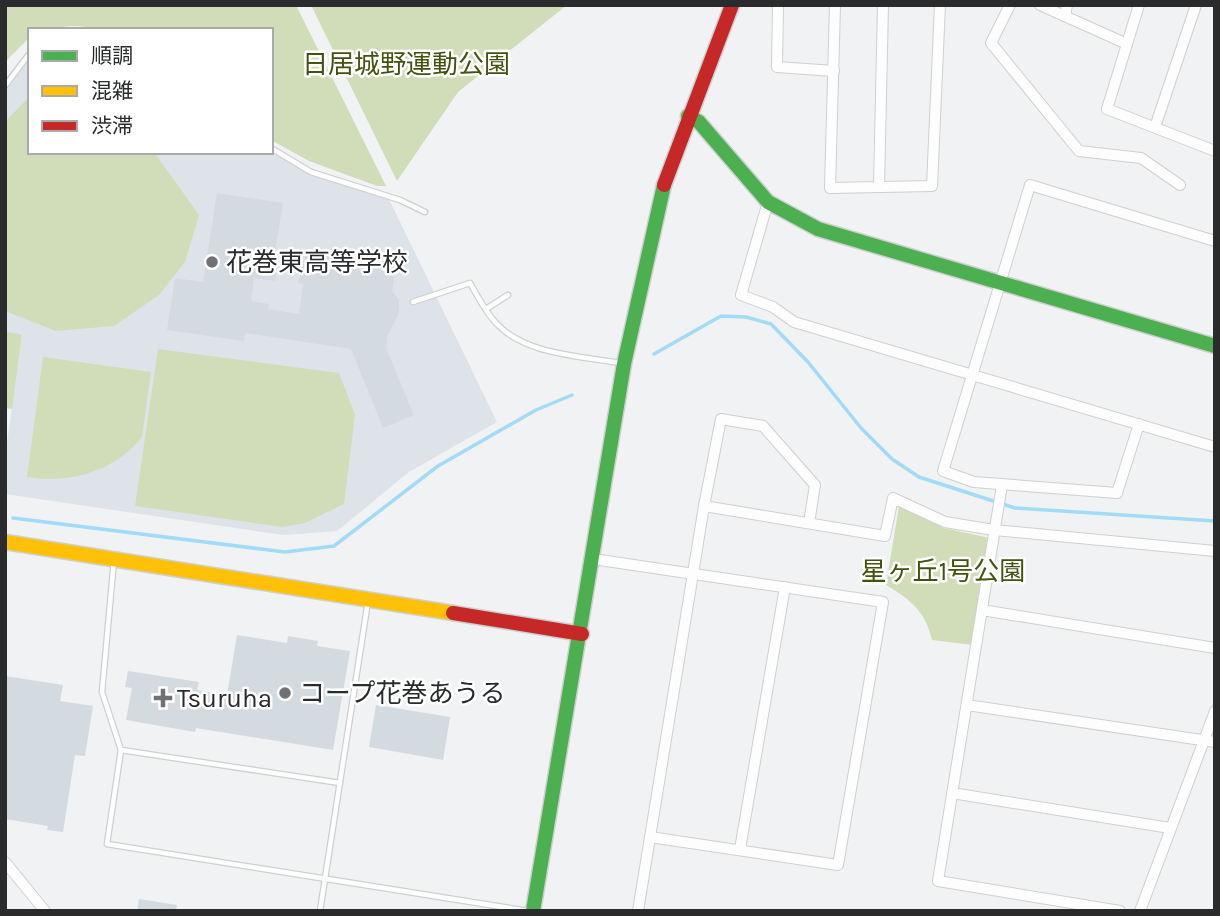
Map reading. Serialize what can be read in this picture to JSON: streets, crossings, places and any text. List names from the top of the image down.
{
  "parks": ["日居城野運動公園", "星ヶ丘1号公園"],
  "places": {
    "other": ["花巻東高等学校", "コープ花巻あうる"],
    "health": ["Tsuruha"]
  },
  "legend": ["順調", "混雑", "渋滞"]
}
